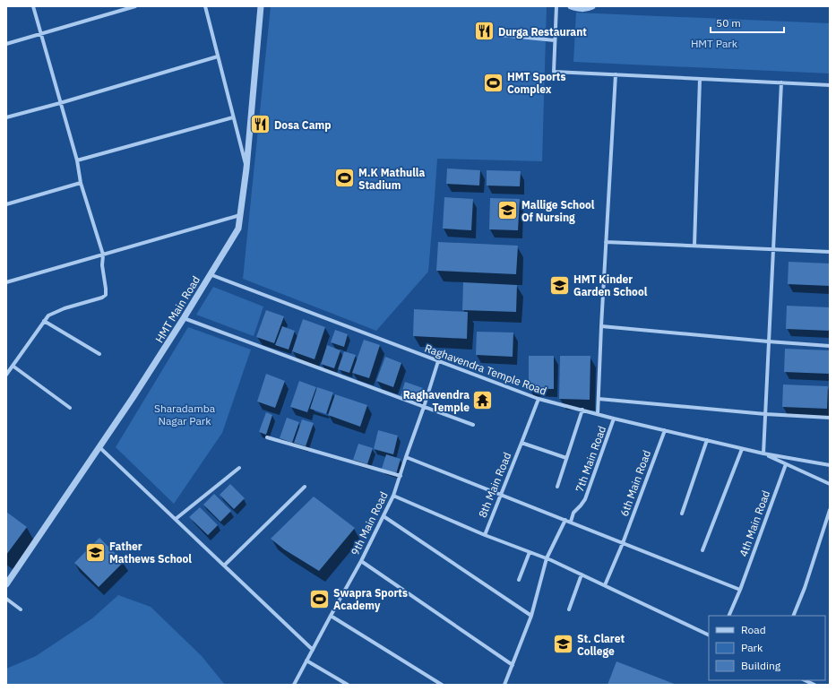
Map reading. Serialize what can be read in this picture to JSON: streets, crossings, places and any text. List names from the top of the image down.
{
  "streets": {
    "street": [
      "HMT Main Road",
      "Raghavendra Temple Road",
      "7th Main Road",
      "6th Main Road",
      "8th Main Road",
      "9th Main Road",
      "4th Main Road"
    ]
  },
  "crossings": [
    ["HMT Main Road", "Raghavendra Temple Road"],
    ["Raghavendra Temple Road", "7th Main Road"],
    ["Raghavendra Temple Road", "6th Main Road"],
    ["Raghavendra Temple Road", "8th Main Road"],
    ["Raghavendra Temple Road", "9th Main Road"]
  ],
  "parks": ["HMT Park", "Sharadamba Nagar Park"],
  "places": {
    "restaurant": ["Durga Restaurant", "Dosa Camp"],
    "sports": ["HMT Sports Complex", "M.K Mathulla Stadium", "Swapra Sports Academy"],
    "school or university": [
      "Mallige School Of Nursing",
      "HMT Kinder Garden School",
      "Father Mathews School",
      "St. Claret College"
    ],
    "temple": ["Raghavendra Temple"]
  },
  "legend": ["Road", "Park", "Building"],
  "scale_bar": "50 m"
}
